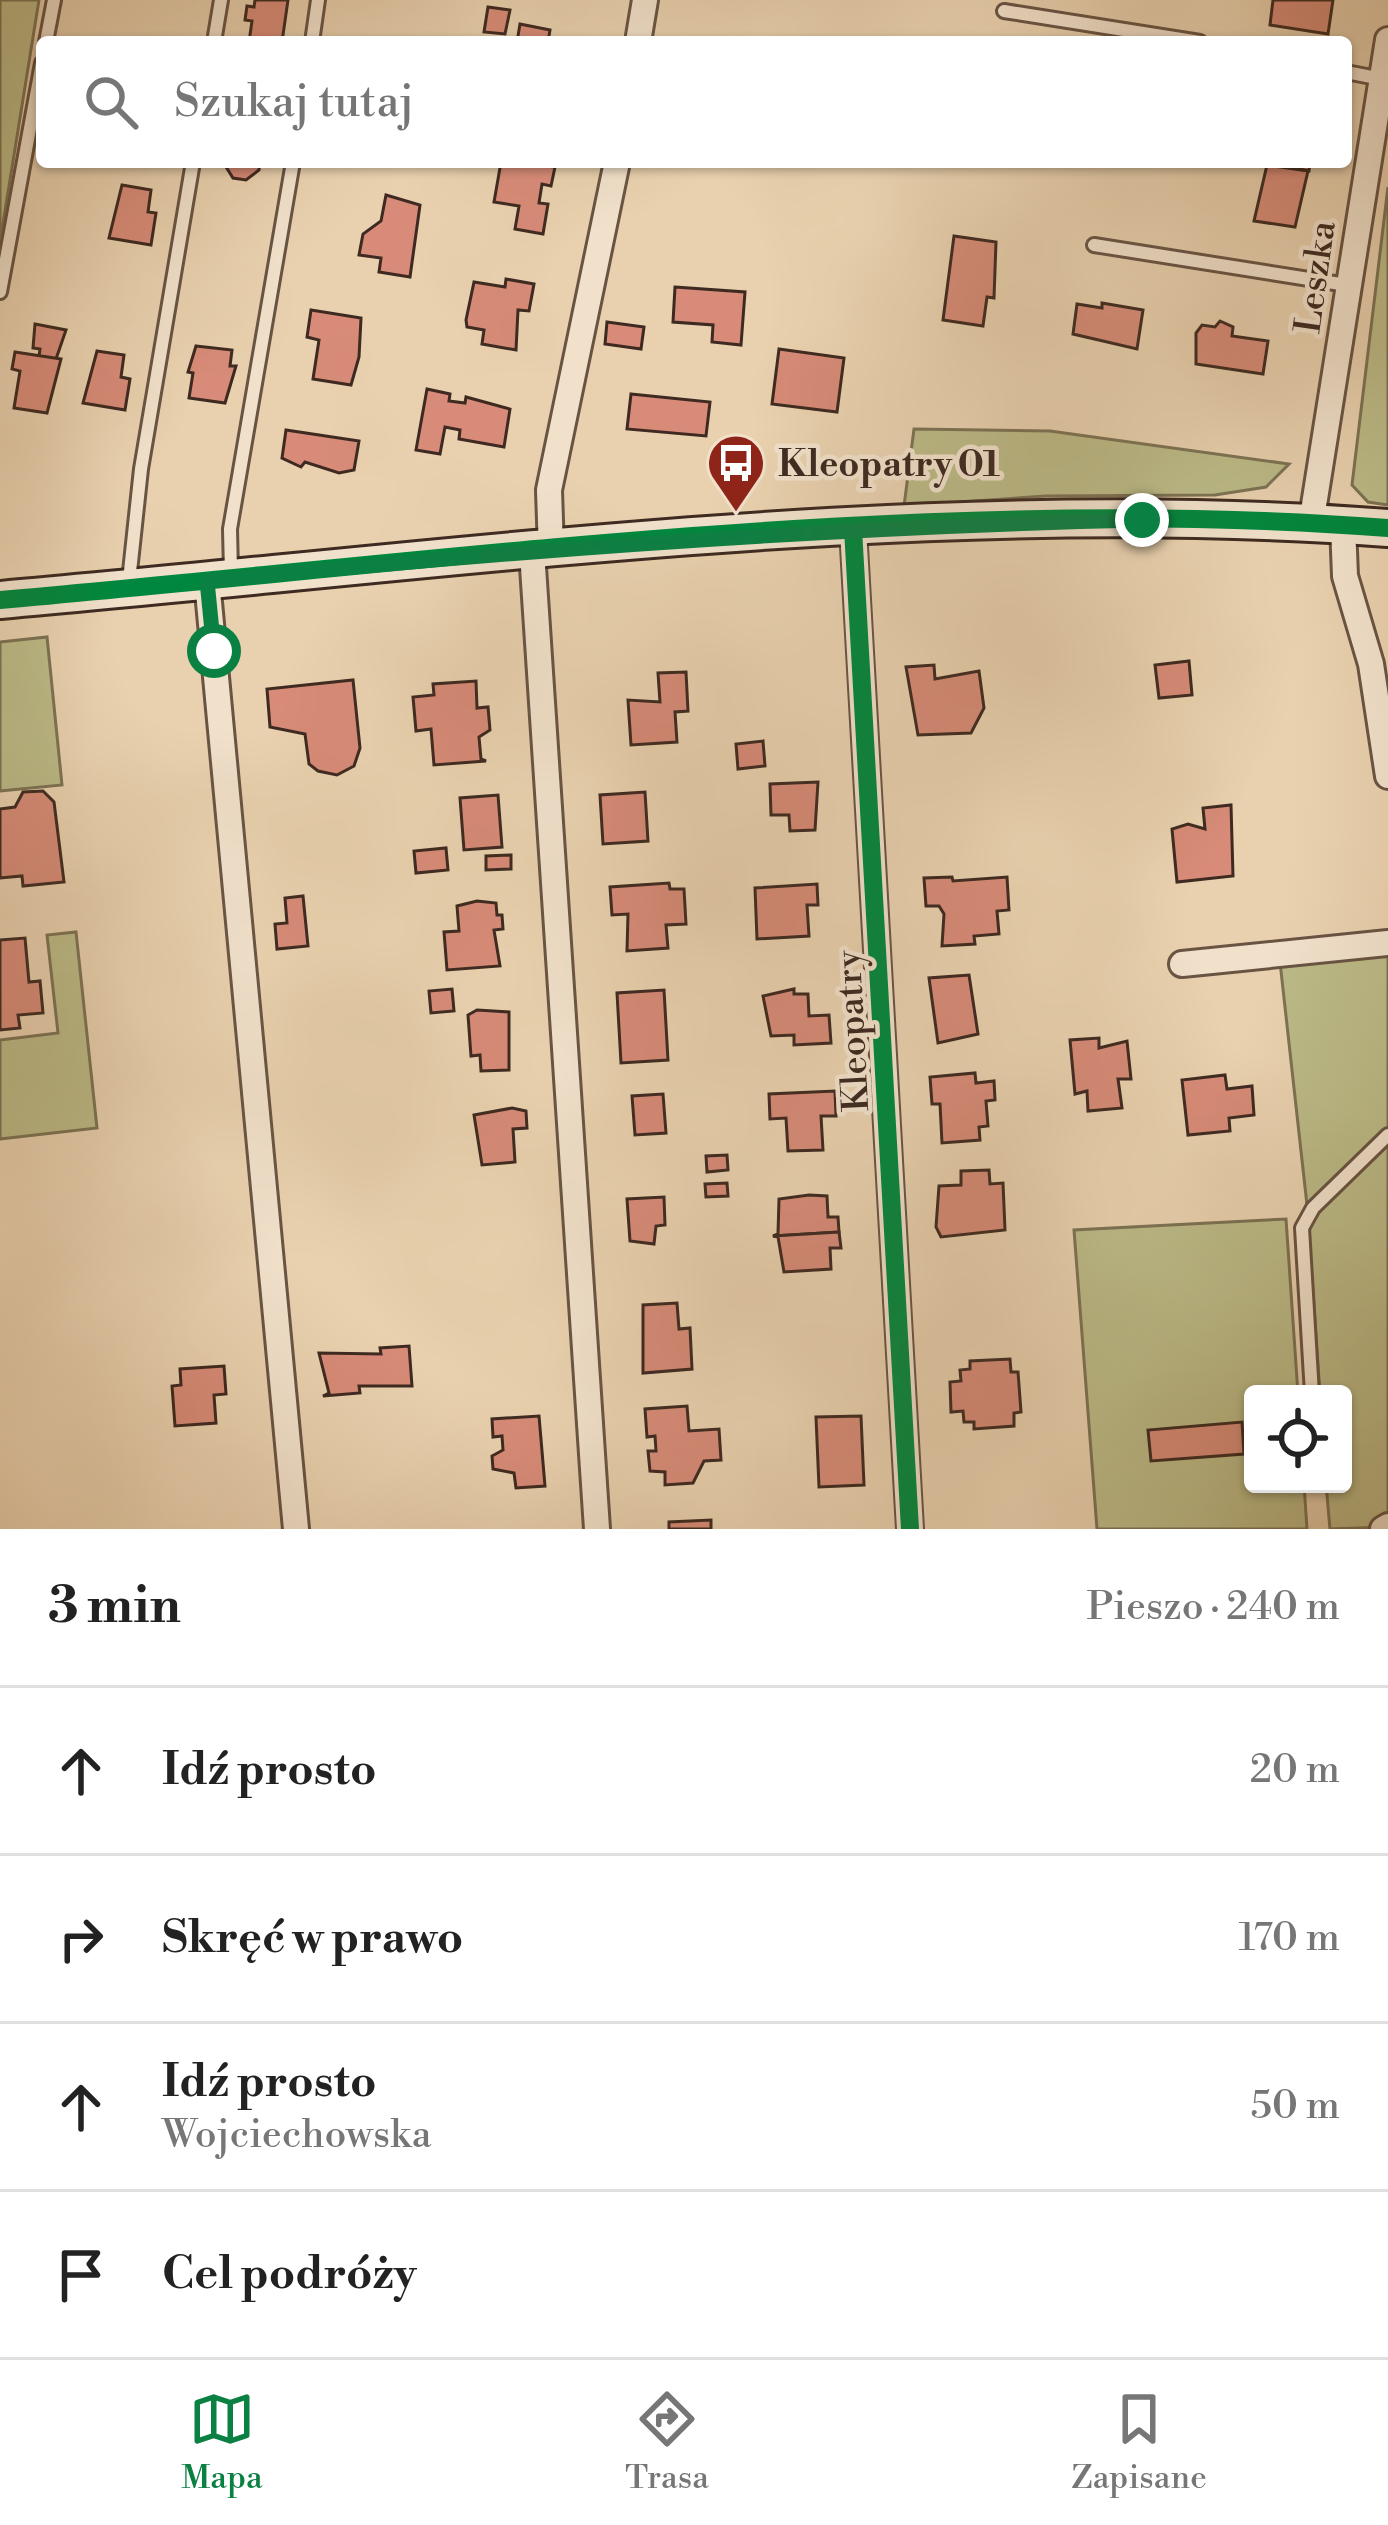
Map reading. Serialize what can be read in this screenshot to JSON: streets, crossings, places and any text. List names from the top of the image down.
{
  "streets": {
    "street": ["Leszka", "Kleopatry"]
  },
  "places": {
    "bus stop": ["Kleopatry 01"]
  },
  "page": {
    "search": "Szukaj tutaj",
    "heading": ["3 min", "Pieszo · 240 m"],
    "list": [
      ["Idź prosto", "20 m"],
      ["Skręć w prawo", "170 m"],
      ["Idź prosto", "Wojciechowska", "50 m"],
      "Cel podróży"
    ],
    "nav": ["Mapa", "Trasa", "Zapisane"]
  }
}
